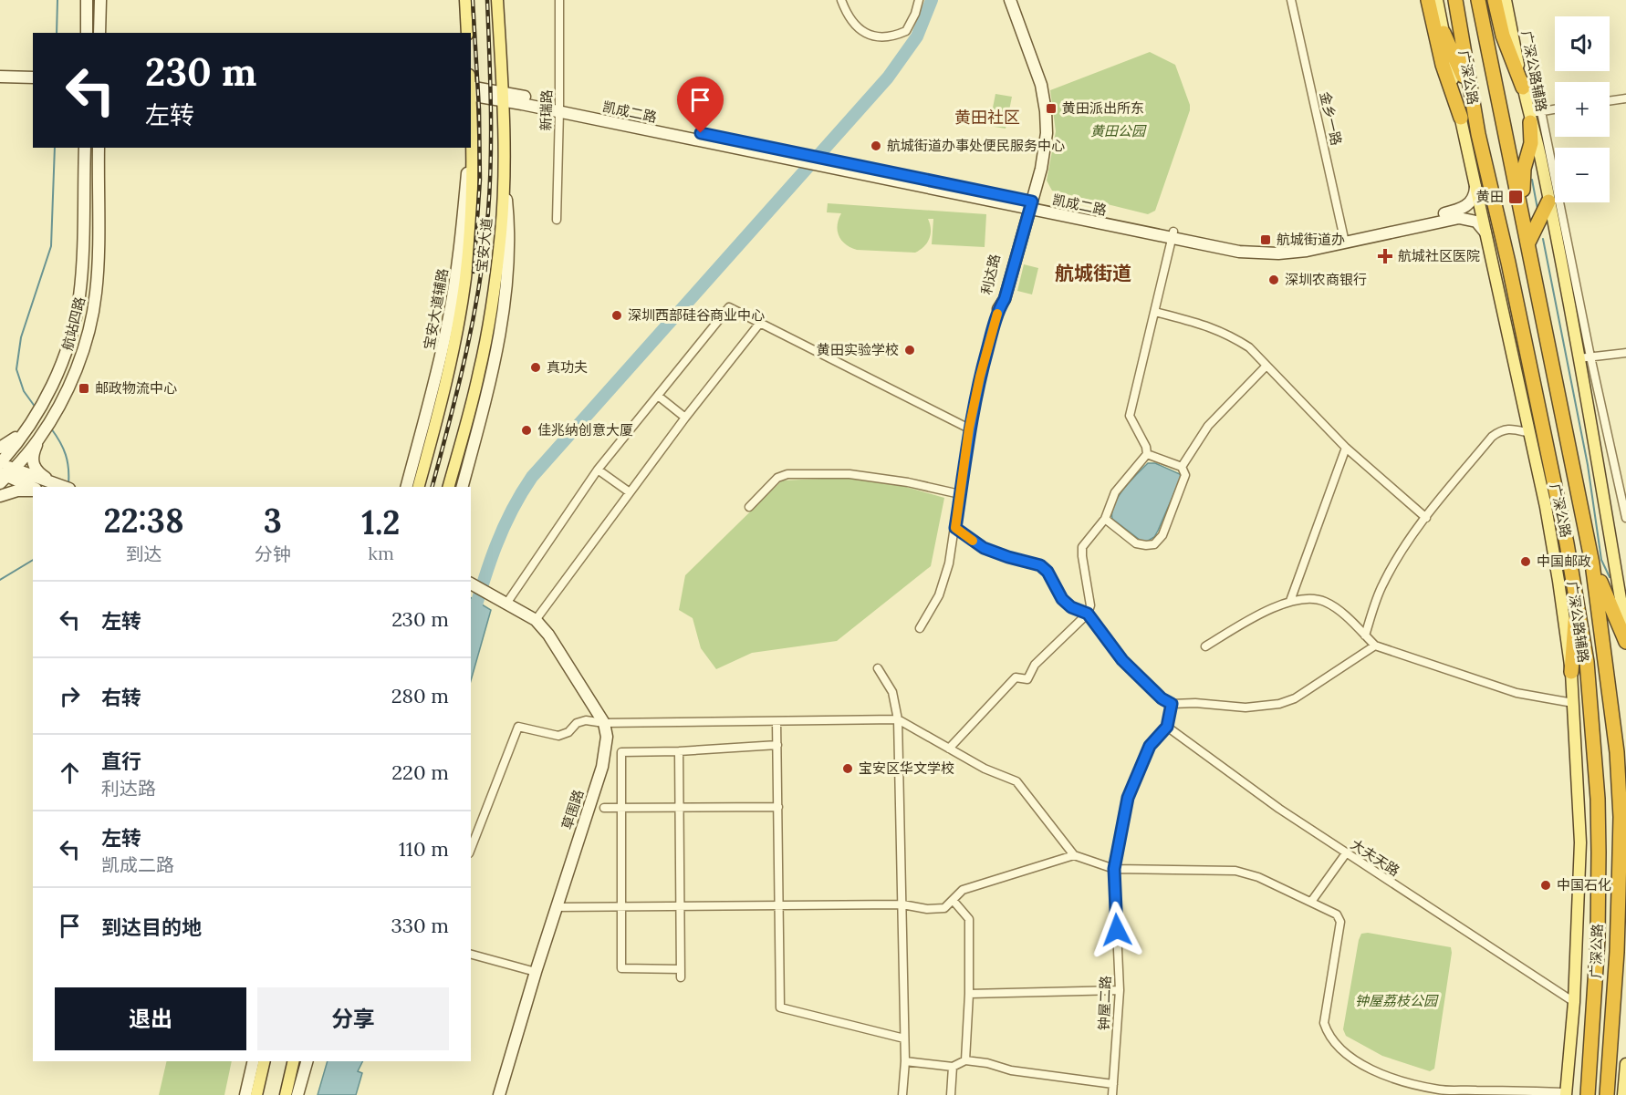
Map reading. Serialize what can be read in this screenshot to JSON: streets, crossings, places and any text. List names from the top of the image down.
{
  "streets": {
    "highway": ["广深公路"],
    "main road": ["广深公路辅路", "宝安大道"],
    "street": [
      "新瑞路",
      "凯成二路",
      "金乡一路",
      "利达路",
      "宝安大道辅路",
      "航站四路",
      "草围路",
      "大夫天路",
      "钟屋二路"
    ]
  },
  "crossings": [
    ["广深公路辅路", "凯成二路"],
    ["广深公路辅路", "大夫天路"],
    ["新瑞路", "凯成二路"],
    ["凯成二路", "金乡一路"],
    ["凯成二路", "宝安大道"],
    ["凯成二路", "利达路"],
    ["大夫天路", "钟屋二路"]
  ],
  "districts": ["黄田社区", "航城街道"],
  "parks": ["黄田公园", "钟屋荔枝公园"],
  "places": {
    "transit": [
      "黄田派出所东",
      "黄田",
      "航城街道办",
      "邮政物流中心"
    ],
    "other": [
      "航城街道办事处便民服务中心",
      "深圳农商银行",
      "深圳西部硅谷商业中心",
      "黄田实验学校",
      "真功夫",
      "佳兆纳创意大厦",
      "中国邮政",
      "宝安区华文学校",
      "中国石化"
    ],
    "health": ["航城社区医院"]
  },
  "page": {
    "map_buttons": ["+", "−"],
    "turn": ["230 m", "左转"],
    "eta": [
      "22:38",
      "到达",
      "3",
      "分钟",
      "1.2",
      "km"
    ],
    "list": [
      {
        "name": "左转",
        "value": "230 m"
      },
      {
        "name": "右转",
        "value": "280 m"
      },
      {
        "name": "直行",
        "note": "利达路",
        "value": "220 m"
      },
      {
        "name": "左转",
        "note": "凯成二路",
        "value": "110 m"
      },
      {
        "name": "到达目的地",
        "value": "330 m"
      }
    ],
    "buttons": ["退出", "分享"]
  }
}
